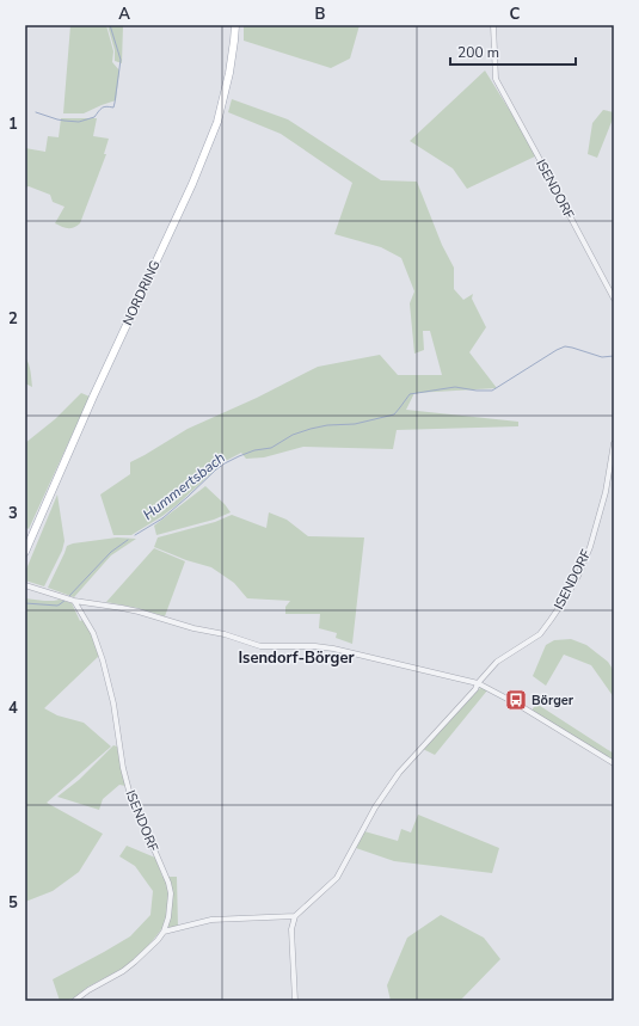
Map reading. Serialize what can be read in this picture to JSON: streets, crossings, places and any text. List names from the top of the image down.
{
  "streets": {
    "main road": ["NORDRING"],
    "street": ["ISENDORF"]
  },
  "districts": ["Isendorf-Börger"],
  "water": ["Hummertsbach"],
  "places": {
    "bus stop": ["Börger"]
  },
  "scale_bar": "200 m",
  "grid": {
    "columns": ["A", "B", "C"],
    "rows": [
      "1",
      "2",
      "3",
      "4",
      "5"
    ]
  }
}
